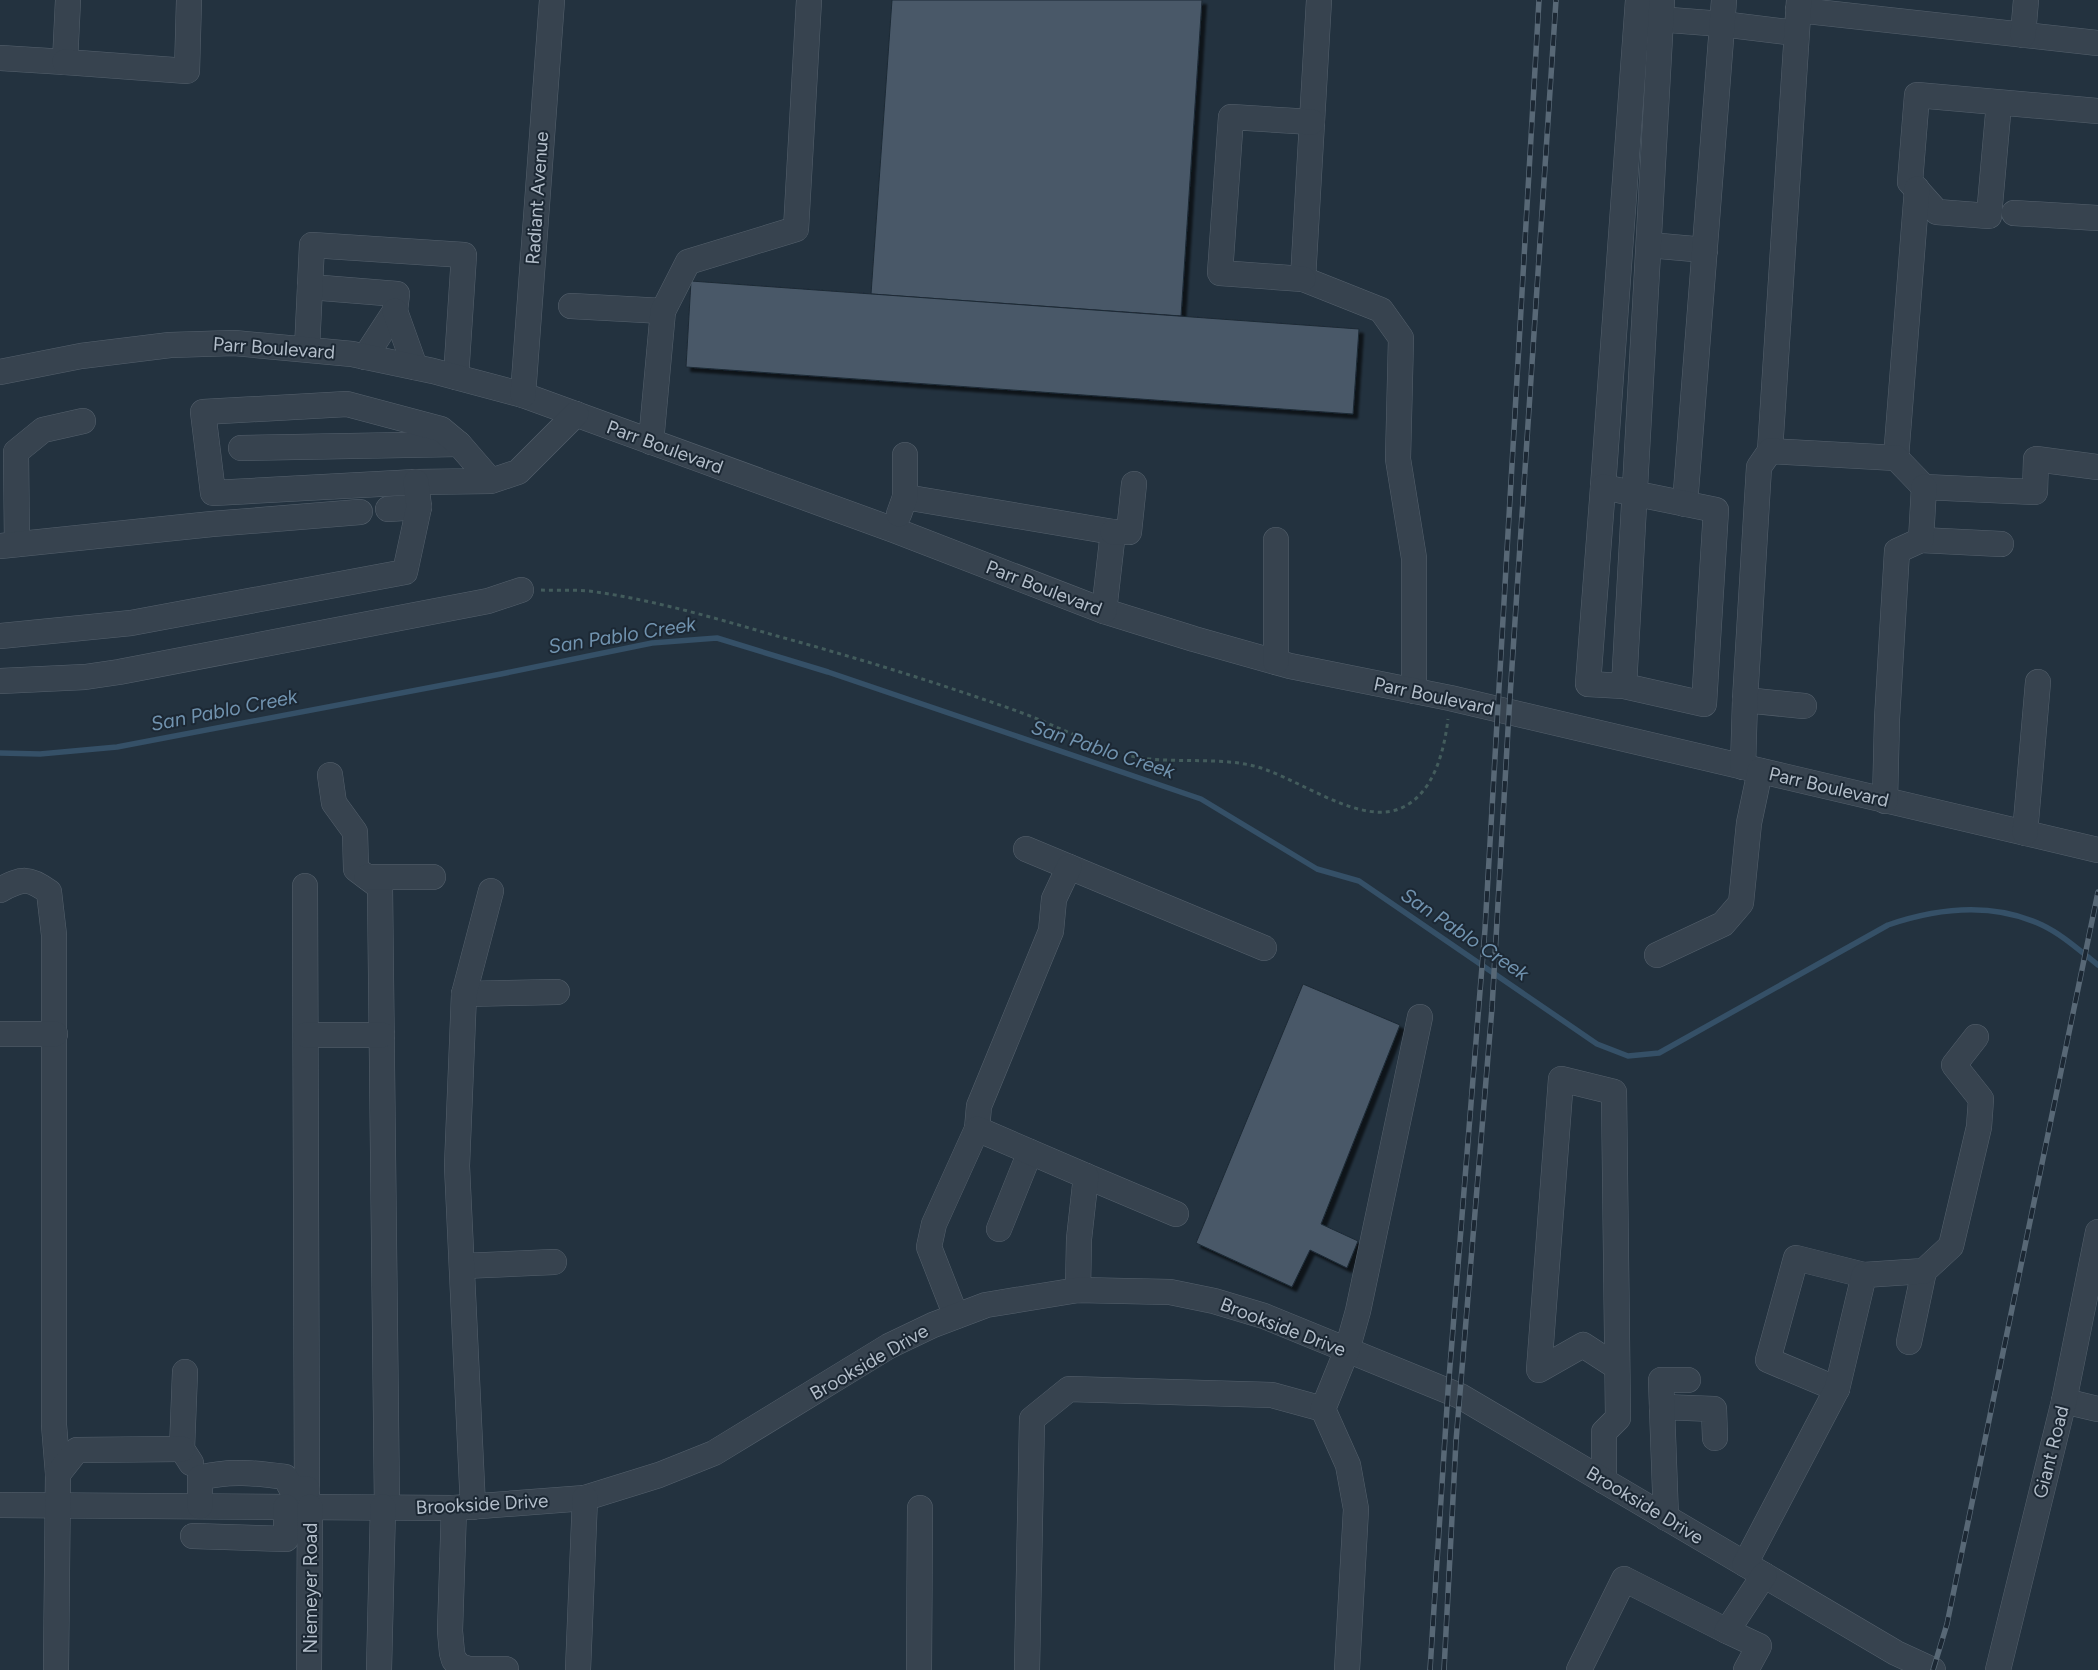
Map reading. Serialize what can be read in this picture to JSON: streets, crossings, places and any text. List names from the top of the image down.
{
  "streets": {
    "street": [
      "Radiant Avenue",
      "Parr Boulevard",
      "Brookside Drive",
      "Giant Road",
      "Niemeyer Road"
    ]
  },
  "crossings": [
    ["Radiant Avenue", "Parr Boulevard"],
    ["Brookside Drive", "Niemeyer Road"]
  ],
  "water": ["San Pablo Creek"]
}
